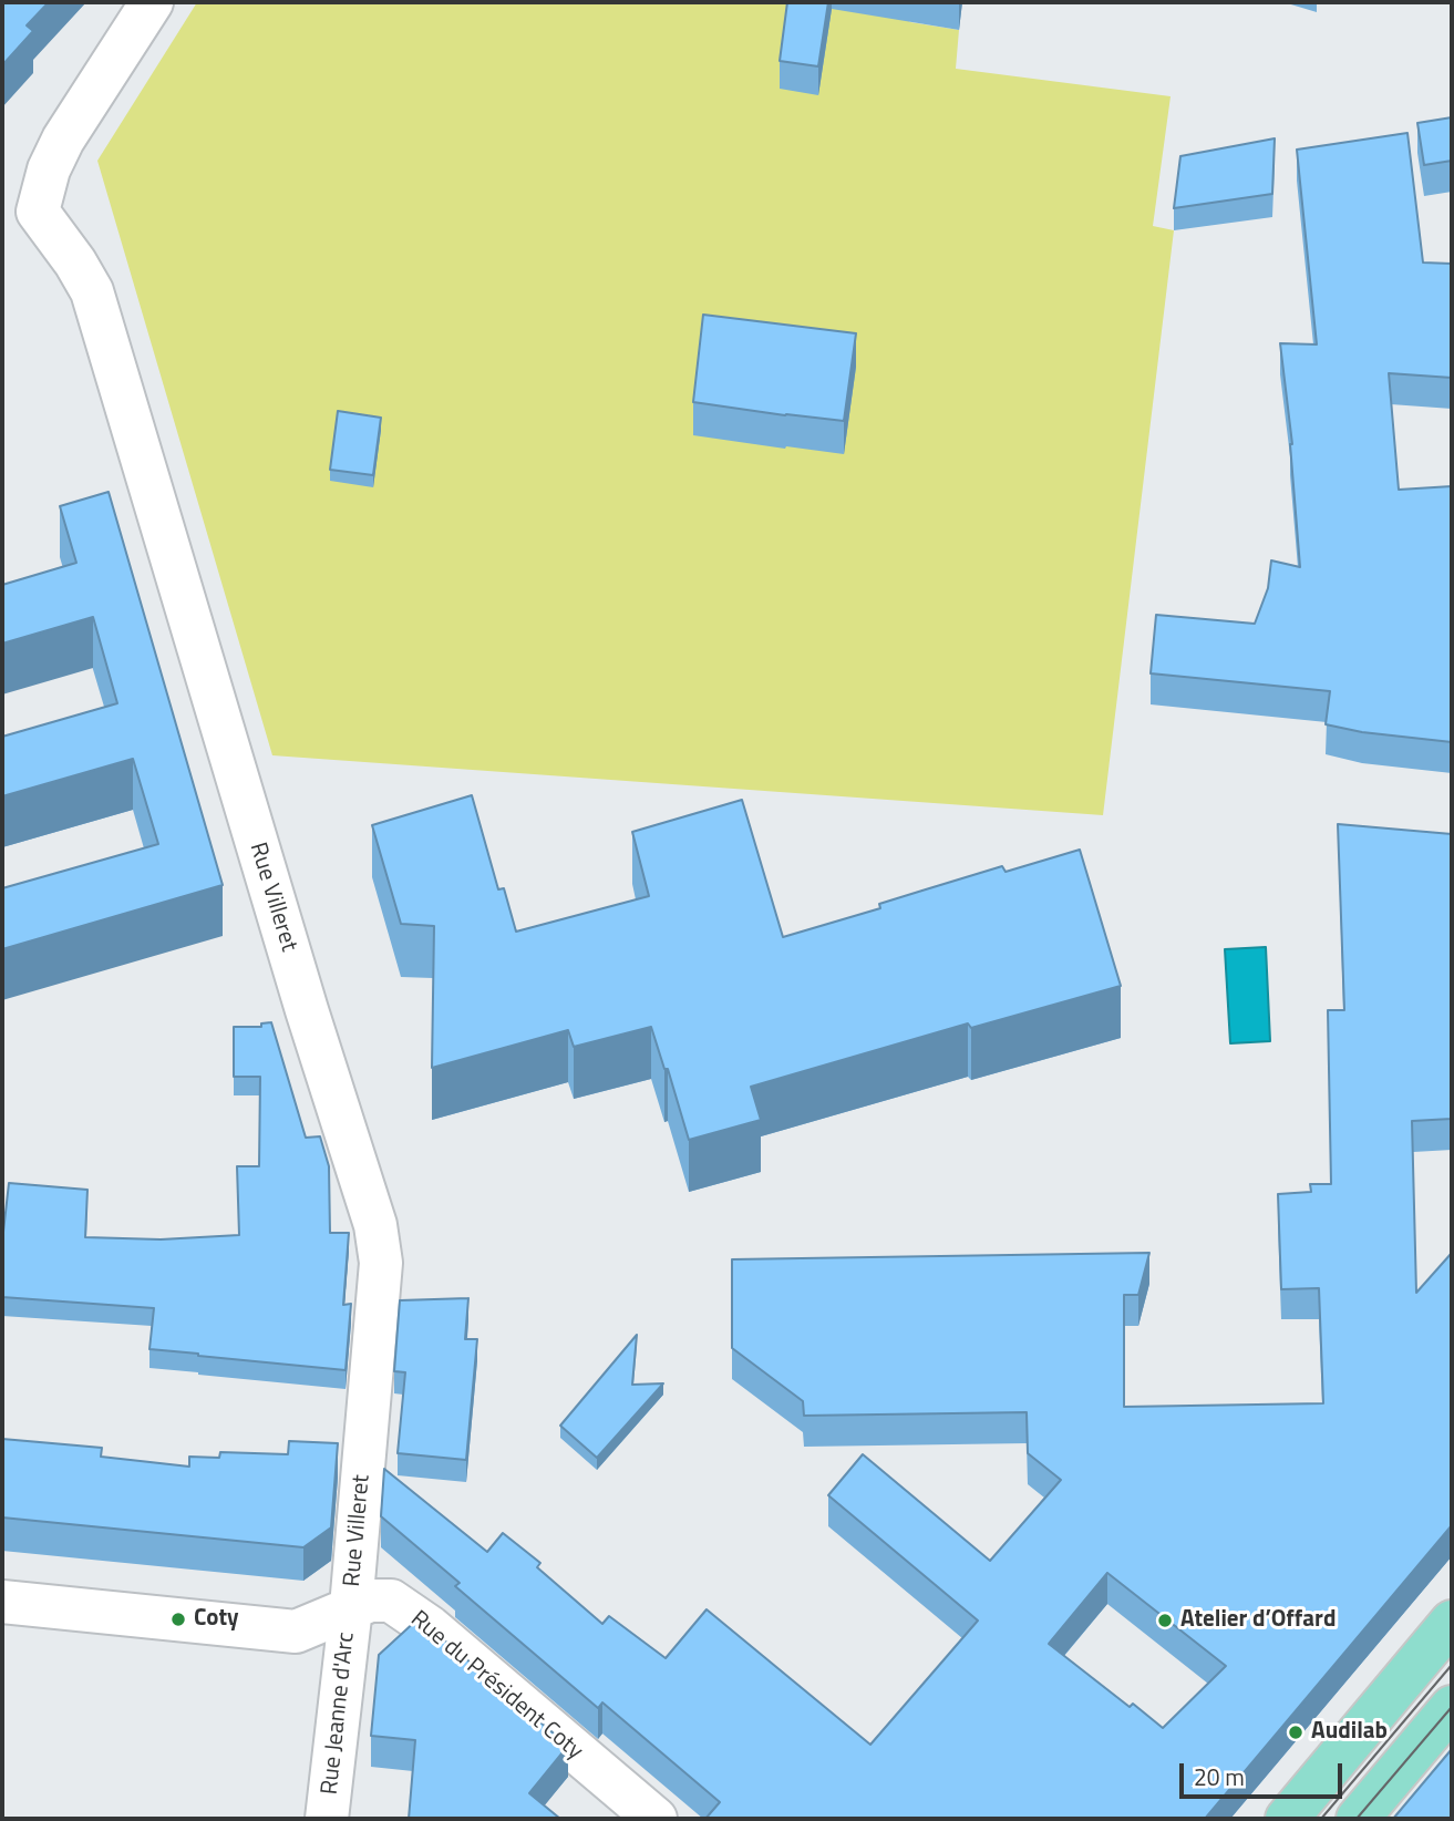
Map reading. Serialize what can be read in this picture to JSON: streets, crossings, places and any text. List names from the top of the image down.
{
  "streets": {
    "street": ["Rue Villeret", "Rue du Président Coty", "Rue Jeanne d'Arc"]
  },
  "crossings": [
    ["Rue Villeret", "Rue du Président Coty"],
    ["Rue Villeret", "Rue Jeanne d'Arc"],
    ["Rue du Président Coty", "Rue Jeanne d'Arc"]
  ],
  "places": ["Coty", "Atelier d’Offard", "Audilab"],
  "scale_bar": "20 m"
}
